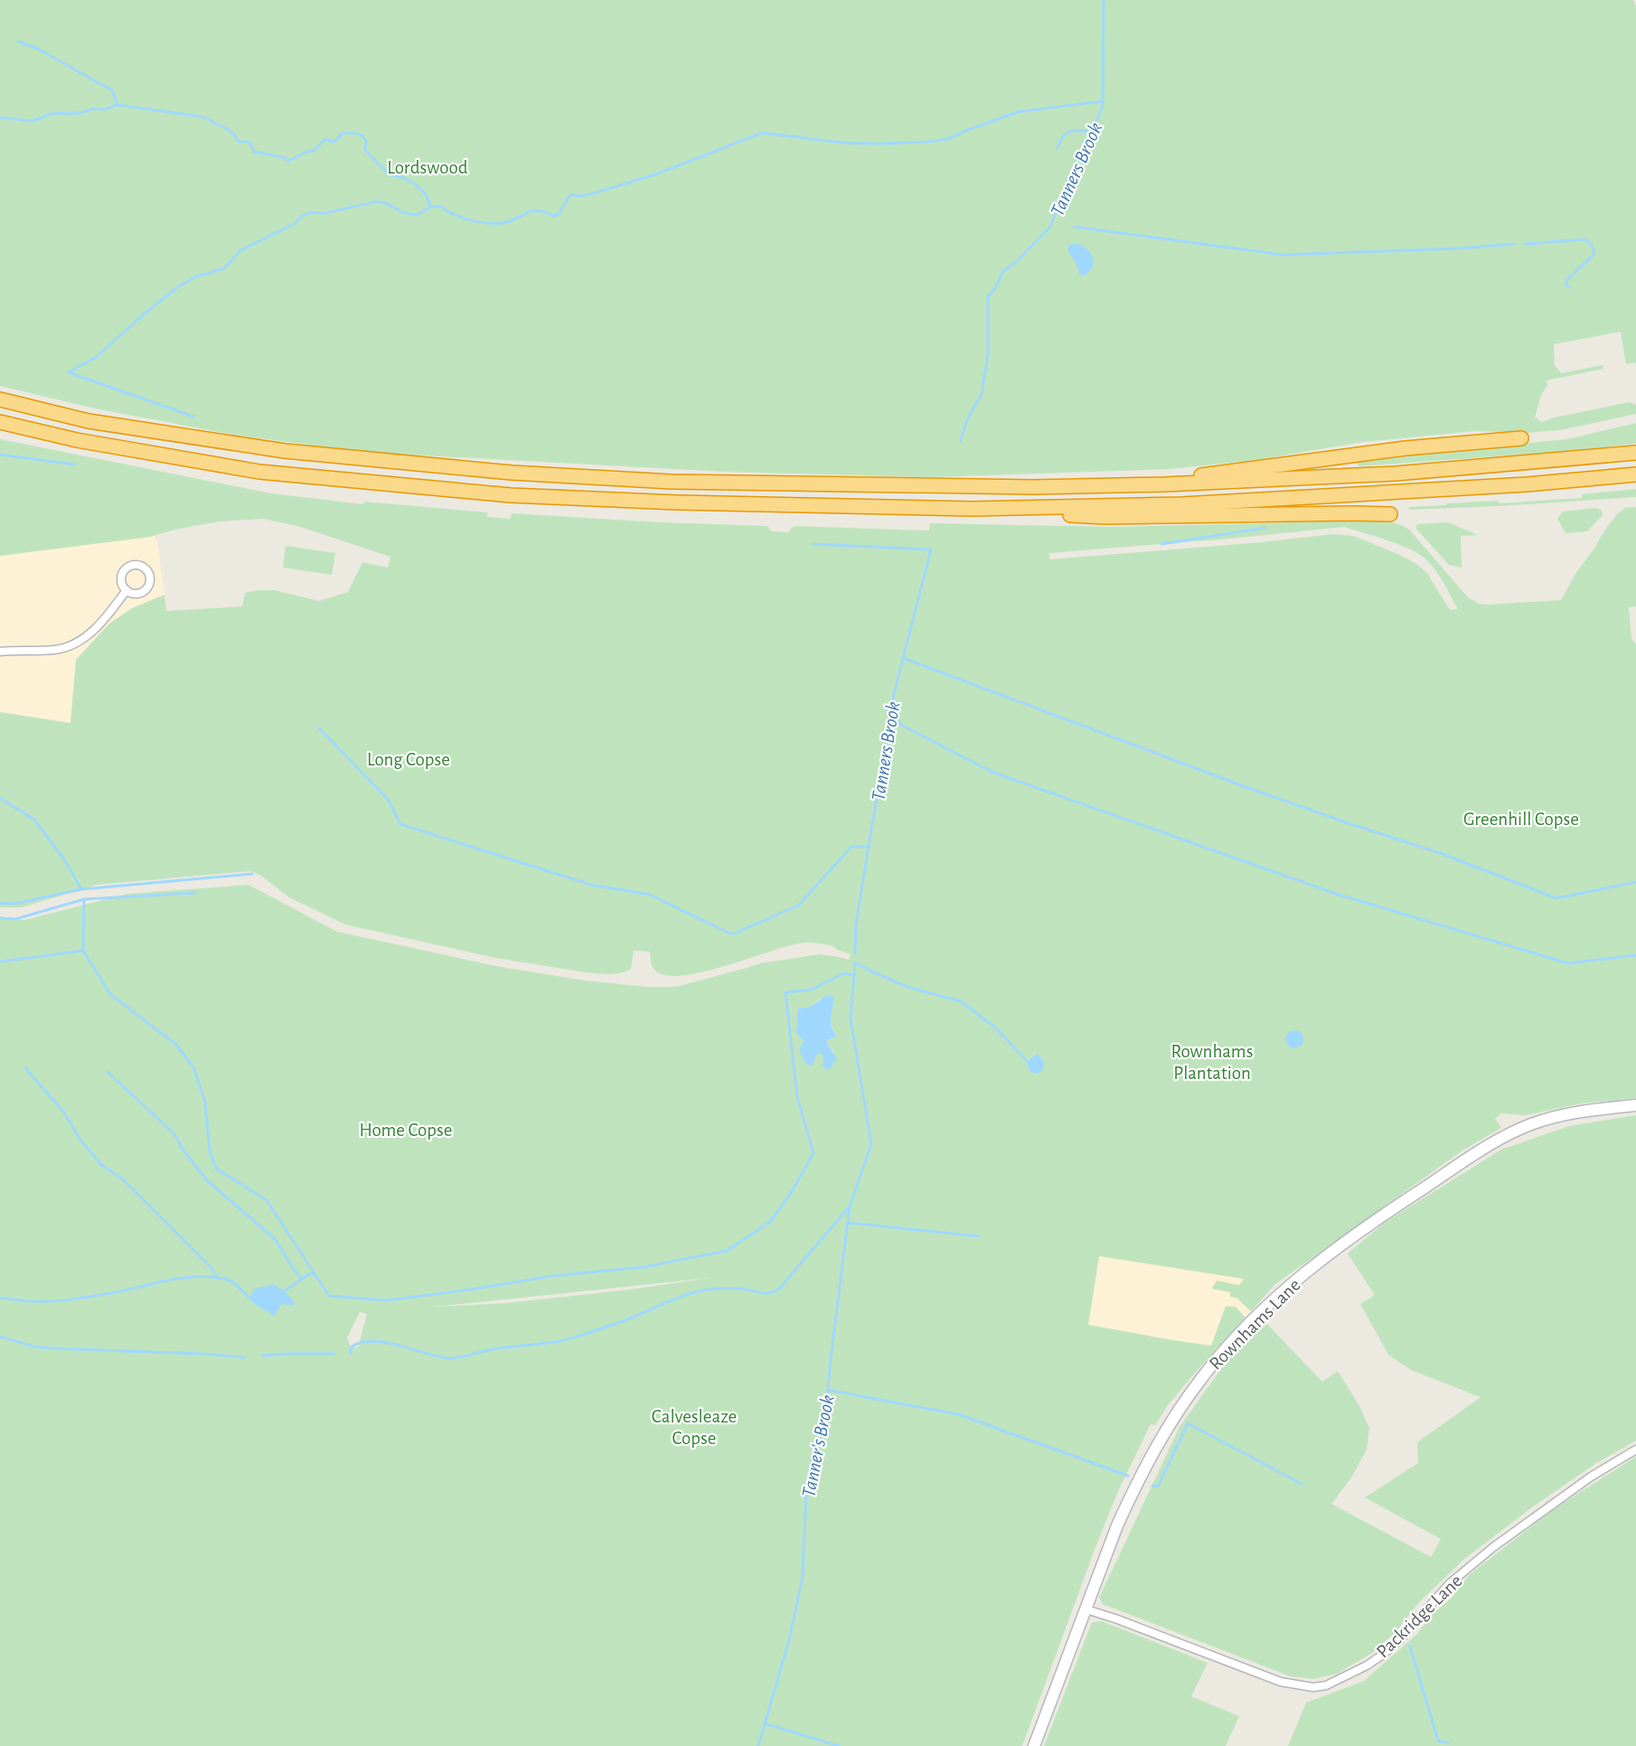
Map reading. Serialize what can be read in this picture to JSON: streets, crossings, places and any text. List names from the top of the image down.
{
  "streets": {
    "street": ["Rownhams Lane", "Packridge Lane"]
  },
  "crossings": [
    ["Rownhams Lane", "Packridge Lane"]
  ],
  "water": ["Tanners Brook", "Tanner's Brook"],
  "parks": [
    "Lordswood",
    "Long Copse",
    "Greenhill Copse",
    "Rownhams Plantation",
    "Home Copse",
    "Calvesleaze Copse"
  ]
}
